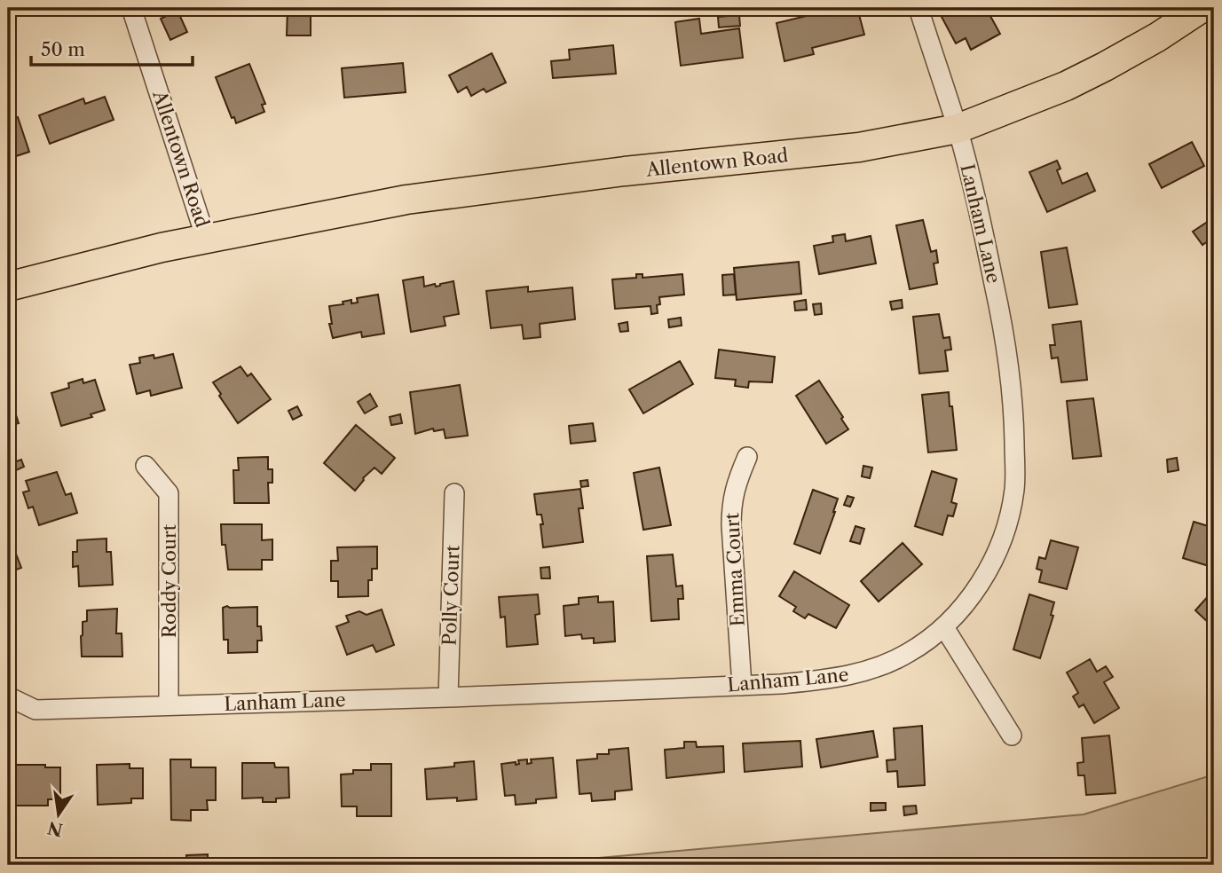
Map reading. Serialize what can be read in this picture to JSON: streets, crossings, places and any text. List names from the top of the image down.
{
  "streets": {
    "main road": ["Allentown Road"],
    "street": [
      "Lanham Lane",
      "Emma Court",
      "Roddy Court",
      "Polly Court"
    ]
  },
  "crossings": [
    ["Allentown Road", "Lanham Lane"],
    ["Lanham Lane", "Emma Court"],
    ["Lanham Lane", "Roddy Court"],
    ["Lanham Lane", "Polly Court"]
  ],
  "scale_bar": "50 m",
  "north": "bottom"
}
